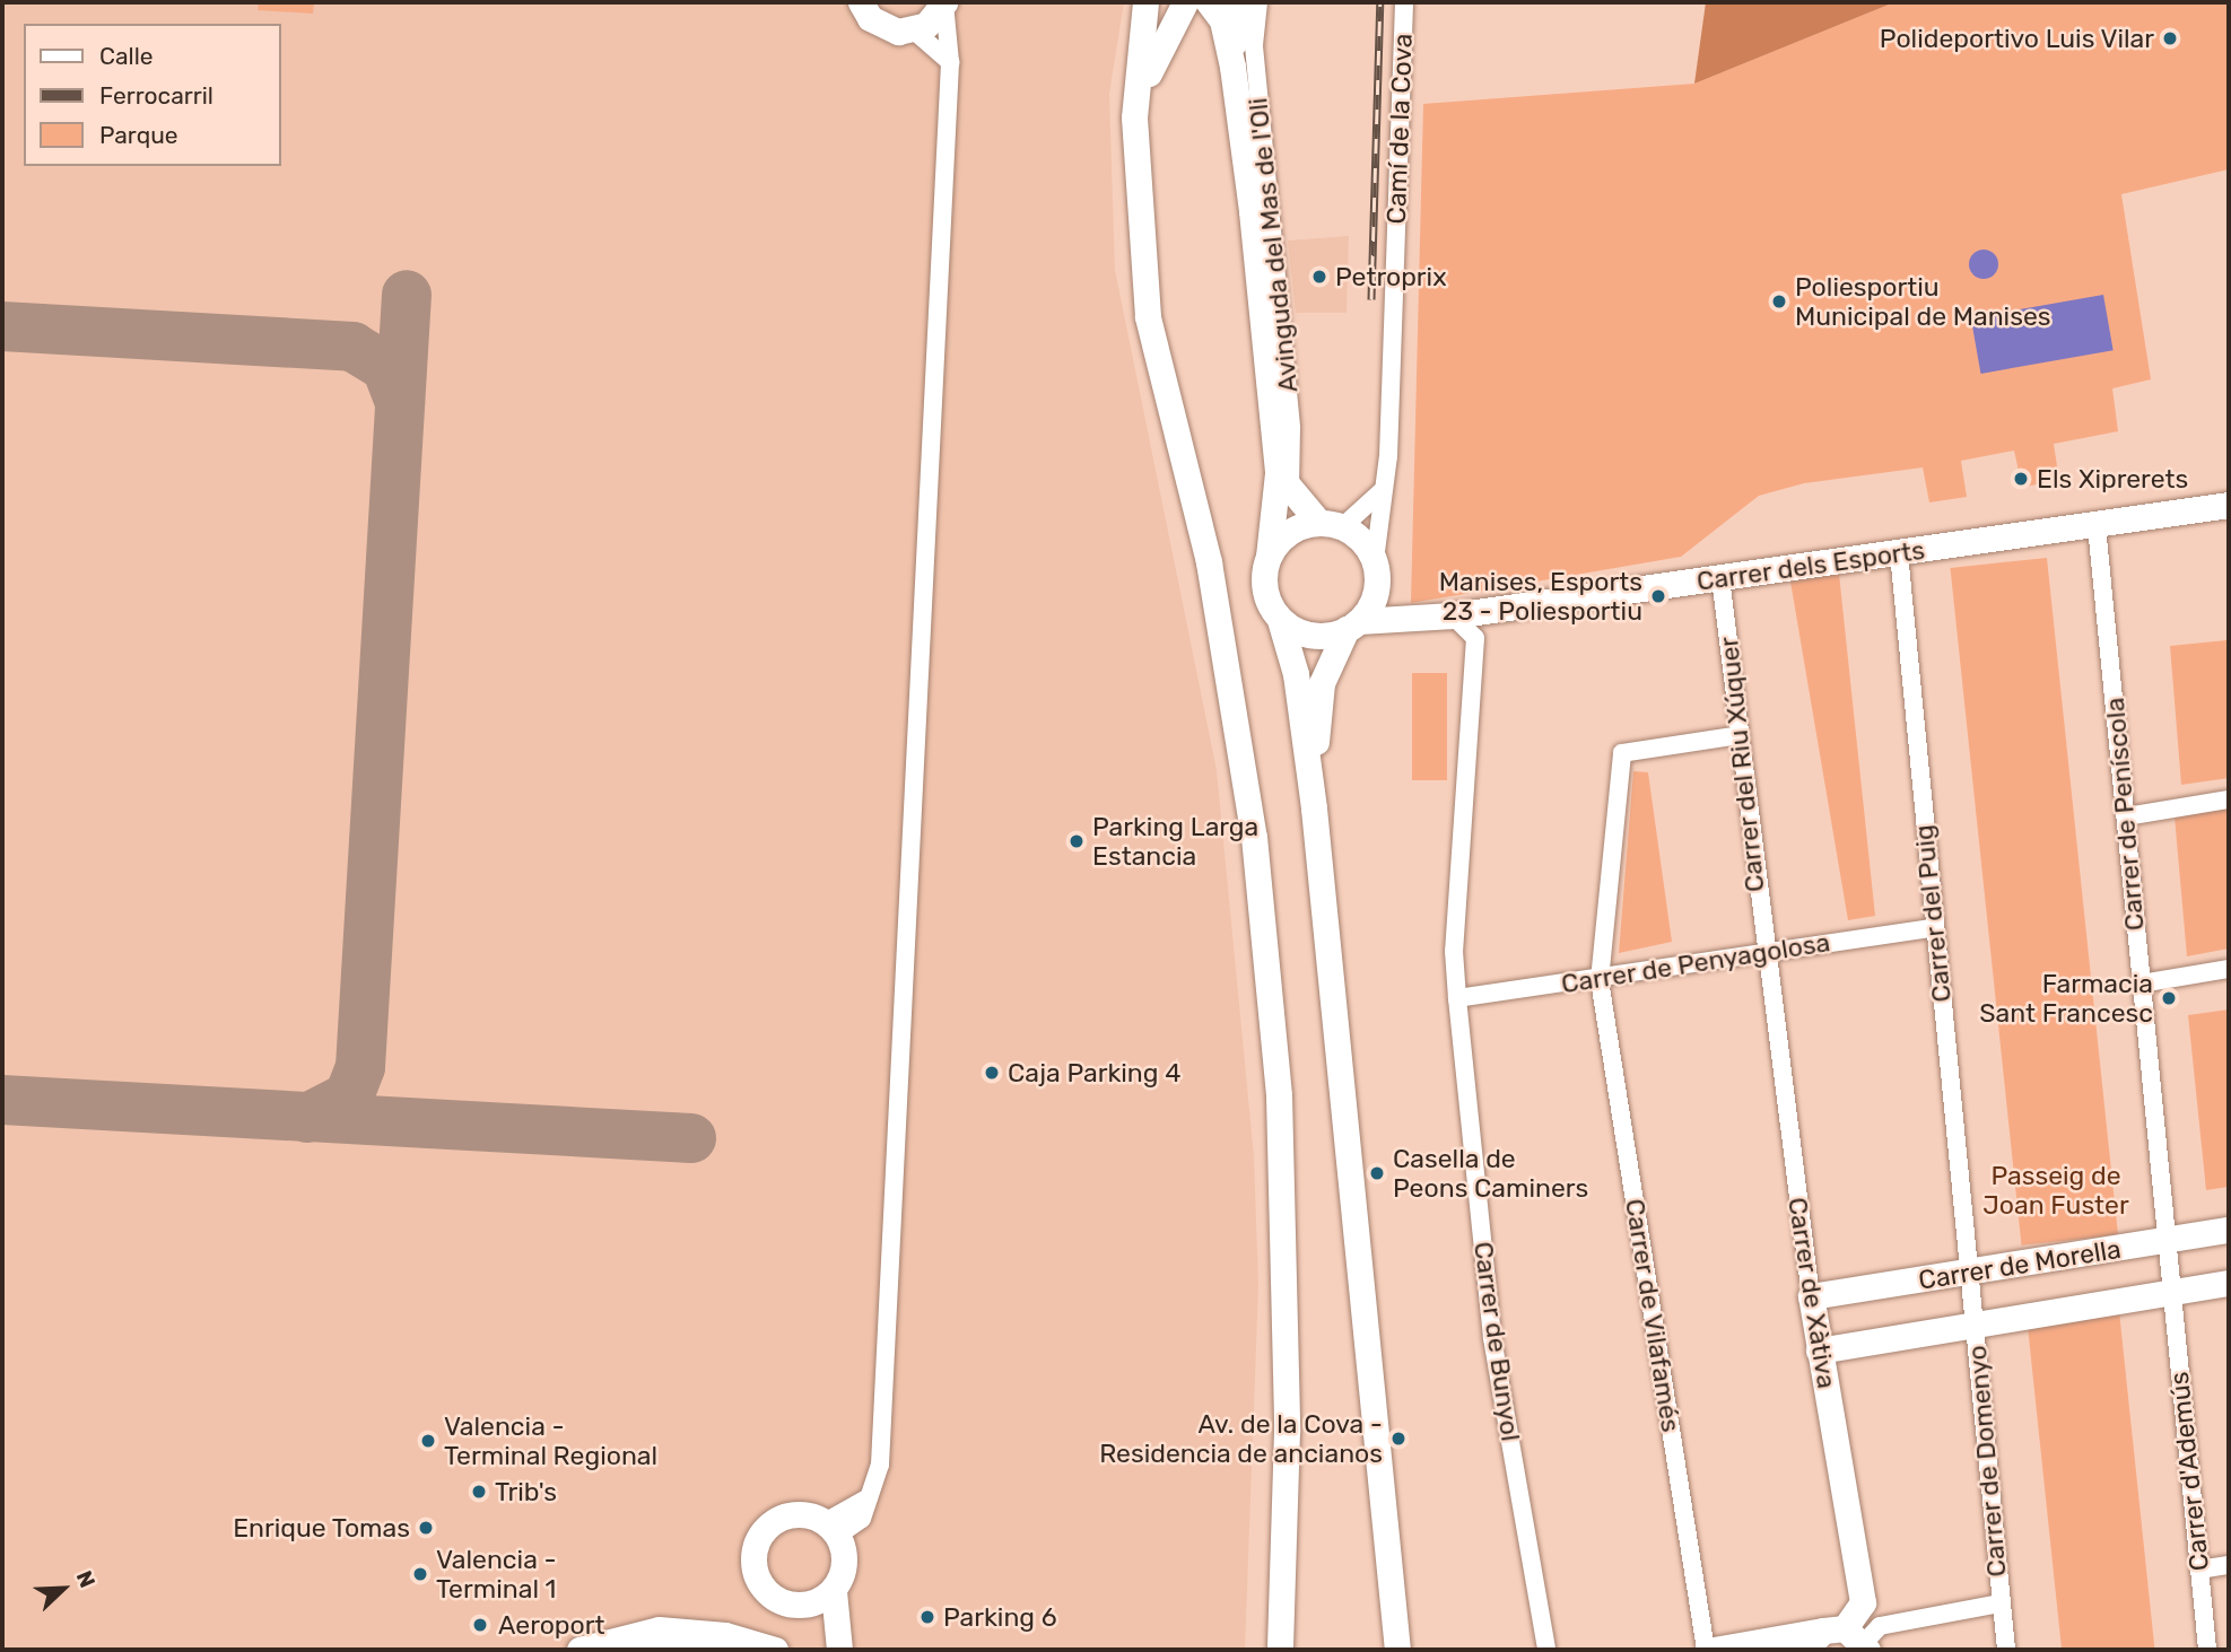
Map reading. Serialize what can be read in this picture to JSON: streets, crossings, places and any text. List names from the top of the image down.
{
  "streets": {
    "main road": ["Carrer dels Esports", "Carrer de Morella", "Carrer de Xàtiva"],
    "street": [
      "Camí de la Cova",
      "Avinguda del Mas de l'Oli",
      "Carrer del Riu Xúquer",
      "Carrer de Peníscola",
      "Carrer del Puig",
      "Carrer de Penyagolosa",
      "Carrer de Vilafamés",
      "Carrer de Bunyol",
      "Carrer de Domenyo",
      "Carrer d'Ademús"
    ]
  },
  "crossings": [
    ["Camí de la Cova", "Carrer dels Esports"],
    ["Carrer dels Esports", "Carrer del Riu Xúquer"],
    ["Carrer dels Esports", "Carrer de Peníscola"],
    ["Carrer dels Esports", "Carrer del Puig"],
    ["Carrer dels Esports", "Carrer de Bunyol"],
    ["Carrer del Riu Xúquer", "Carrer de Penyagolosa"],
    ["Carrer del Riu Xúquer", "Carrer de Xàtiva"],
    ["Carrer del Riu Xúquer", "Carrer de Vilafamés"],
    ["Carrer de Peníscola", "Carrer de Morella"],
    ["Carrer de Peníscola", "Carrer d'Ademús"],
    ["Carrer del Puig", "Carrer de Penyagolosa"],
    ["Carrer del Puig", "Carrer de Morella"],
    ["Carrer del Puig", "Carrer de Domenyo"],
    ["Carrer de Penyagolosa", "Carrer de Xàtiva"],
    ["Carrer de Penyagolosa", "Carrer de Vilafamés"],
    ["Carrer de Penyagolosa", "Carrer de Bunyol"],
    ["Carrer de Morella", "Carrer de Xàtiva"],
    ["Carrer de Morella", "Carrer de Domenyo"],
    ["Carrer de Morella", "Carrer d'Ademús"]
  ],
  "parks": ["Passeig de Joan Fuster"],
  "places": [
    "Polideportivo Luis Vilar",
    "Petroprix",
    "Poliesportiu Municipal de Manises",
    "Els Xiprerets",
    "Manises, Esports 23 - Poliesportiu",
    "Parking Larga Estancia",
    "Farmacia Sant Francesc",
    "Caja Parking 4",
    "Casella de Peons Caminers",
    "Av. de la Cova - Residencia de ancianos",
    "Valencia - Terminal Regional",
    "Trib's",
    "Enrique Tomas",
    "Valencia - Terminal 1",
    "Parking 6",
    "Aeroport"
  ],
  "legend": ["Calle", "Ferrocarril", "Parque"],
  "north": "top right"
}
